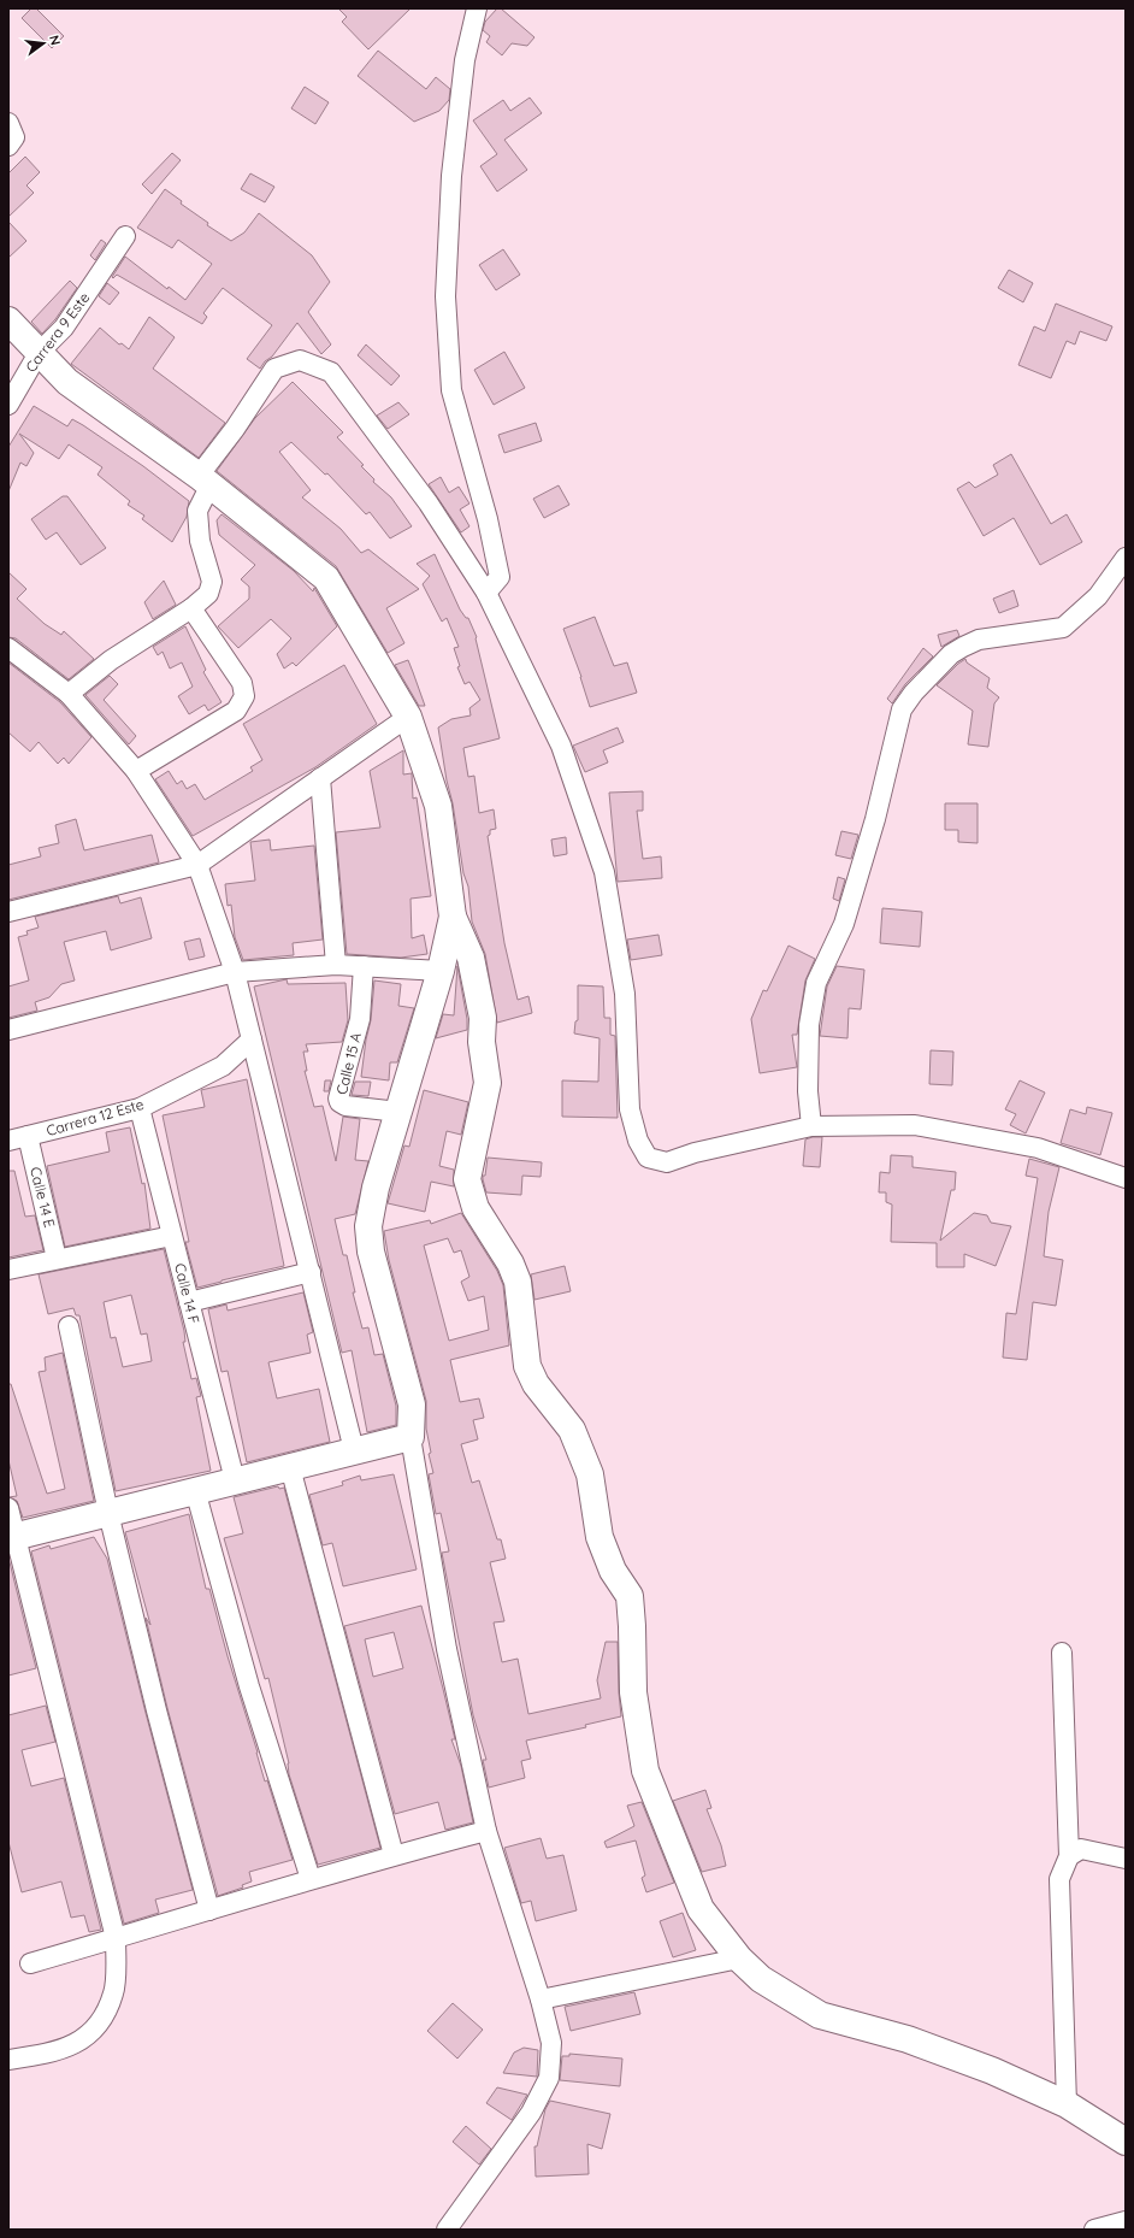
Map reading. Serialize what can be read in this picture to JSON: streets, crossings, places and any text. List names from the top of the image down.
{
  "streets": {
    "street": [
      "Carrera 9 Este",
      "Calle 15 A",
      "Carrera 12 Este",
      "Calle 14 E",
      "Calle 14 F"
    ]
  },
  "crossings": [
    ["Carrera 12 Este", "Calle 14 E"],
    ["Carrera 12 Este", "Calle 14 F"]
  ],
  "north": "right"
}
